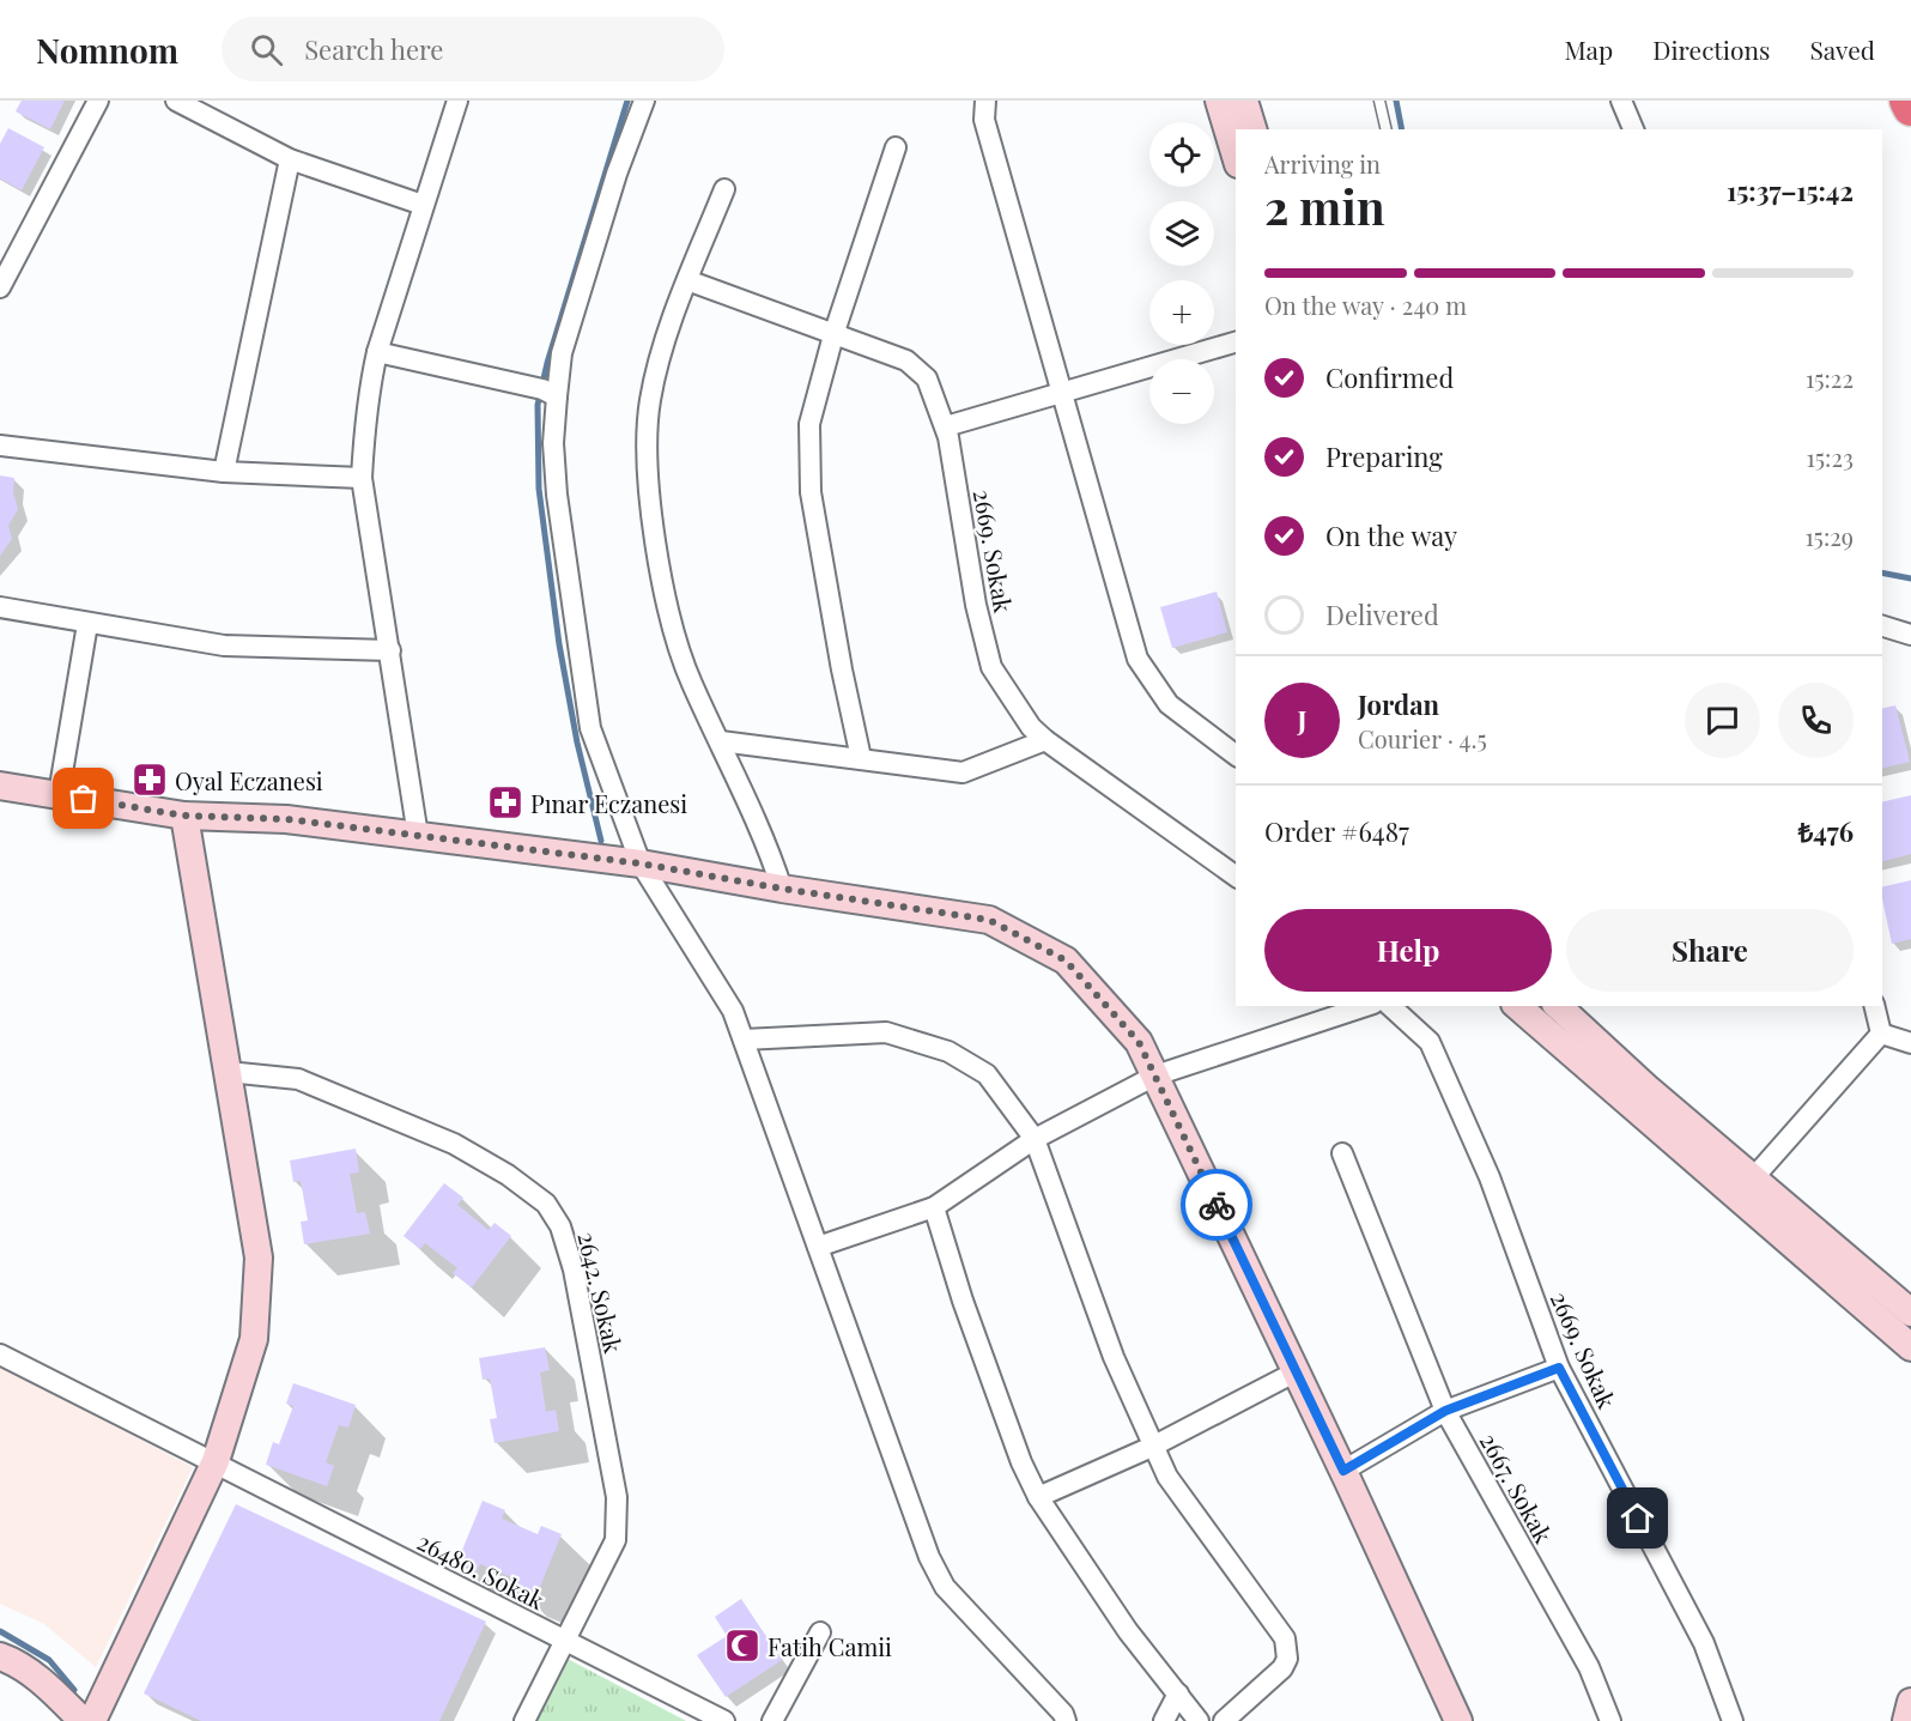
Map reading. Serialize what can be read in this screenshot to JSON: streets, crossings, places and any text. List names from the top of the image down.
{
  "streets": {
    "street": [
      "2669. Sokak",
      "2642. Sokak",
      "2667. Sokak",
      "26480. Sokak"
    ]
  },
  "crossings": [
    ["2642. Sokak", "26480. Sokak"]
  ],
  "places": {
    "pharmacy": ["Oyal Eczanesi", "Pınar Eczanesi"],
    "mosque": ["Fatih Camii"]
  },
  "page": {
    "header": "Nomnom",
    "search": "Search here",
    "nav": ["Map", "Directions", "Saved"],
    "map_buttons": ["+", "−"],
    "heading": ["2 min", "Arriving in", "15:37–15:42"],
    "panel": [
      "Jordan",
      "Courier · 4.5",
      "Order #6487",
      "₺476"
    ],
    "bar": "On the way · 240 m",
    "list": [
      ["Confirmed", "15:22"],
      ["Preparing", "15:23"],
      ["On the way", "15:29"],
      "Delivered"
    ],
    "round": "J",
    "buttons": ["Help", "Share"]
  }
}
